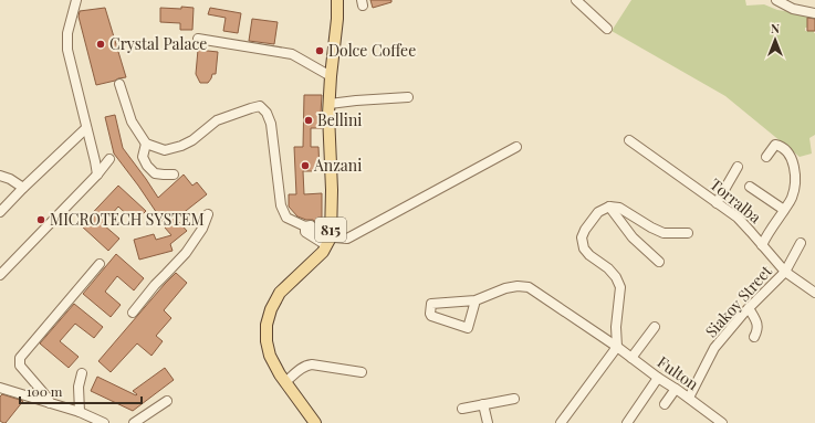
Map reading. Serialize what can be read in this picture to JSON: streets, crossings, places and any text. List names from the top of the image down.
{
  "streets": {
    "main road": ["815"],
    "street": ["Torralba", "Siakoy Street", "Fulton"]
  },
  "crossings": [
    ["Torralba", "Siakoy Street"],
    ["Siakoy Street", "Fulton"]
  ],
  "places": [
    "Crystal Palace",
    "Dolce Coffee",
    "Bellini",
    "Anzani",
    "MICROTECH SYSTEM"
  ],
  "scale_bar": "100 m",
  "north": "top"
}
